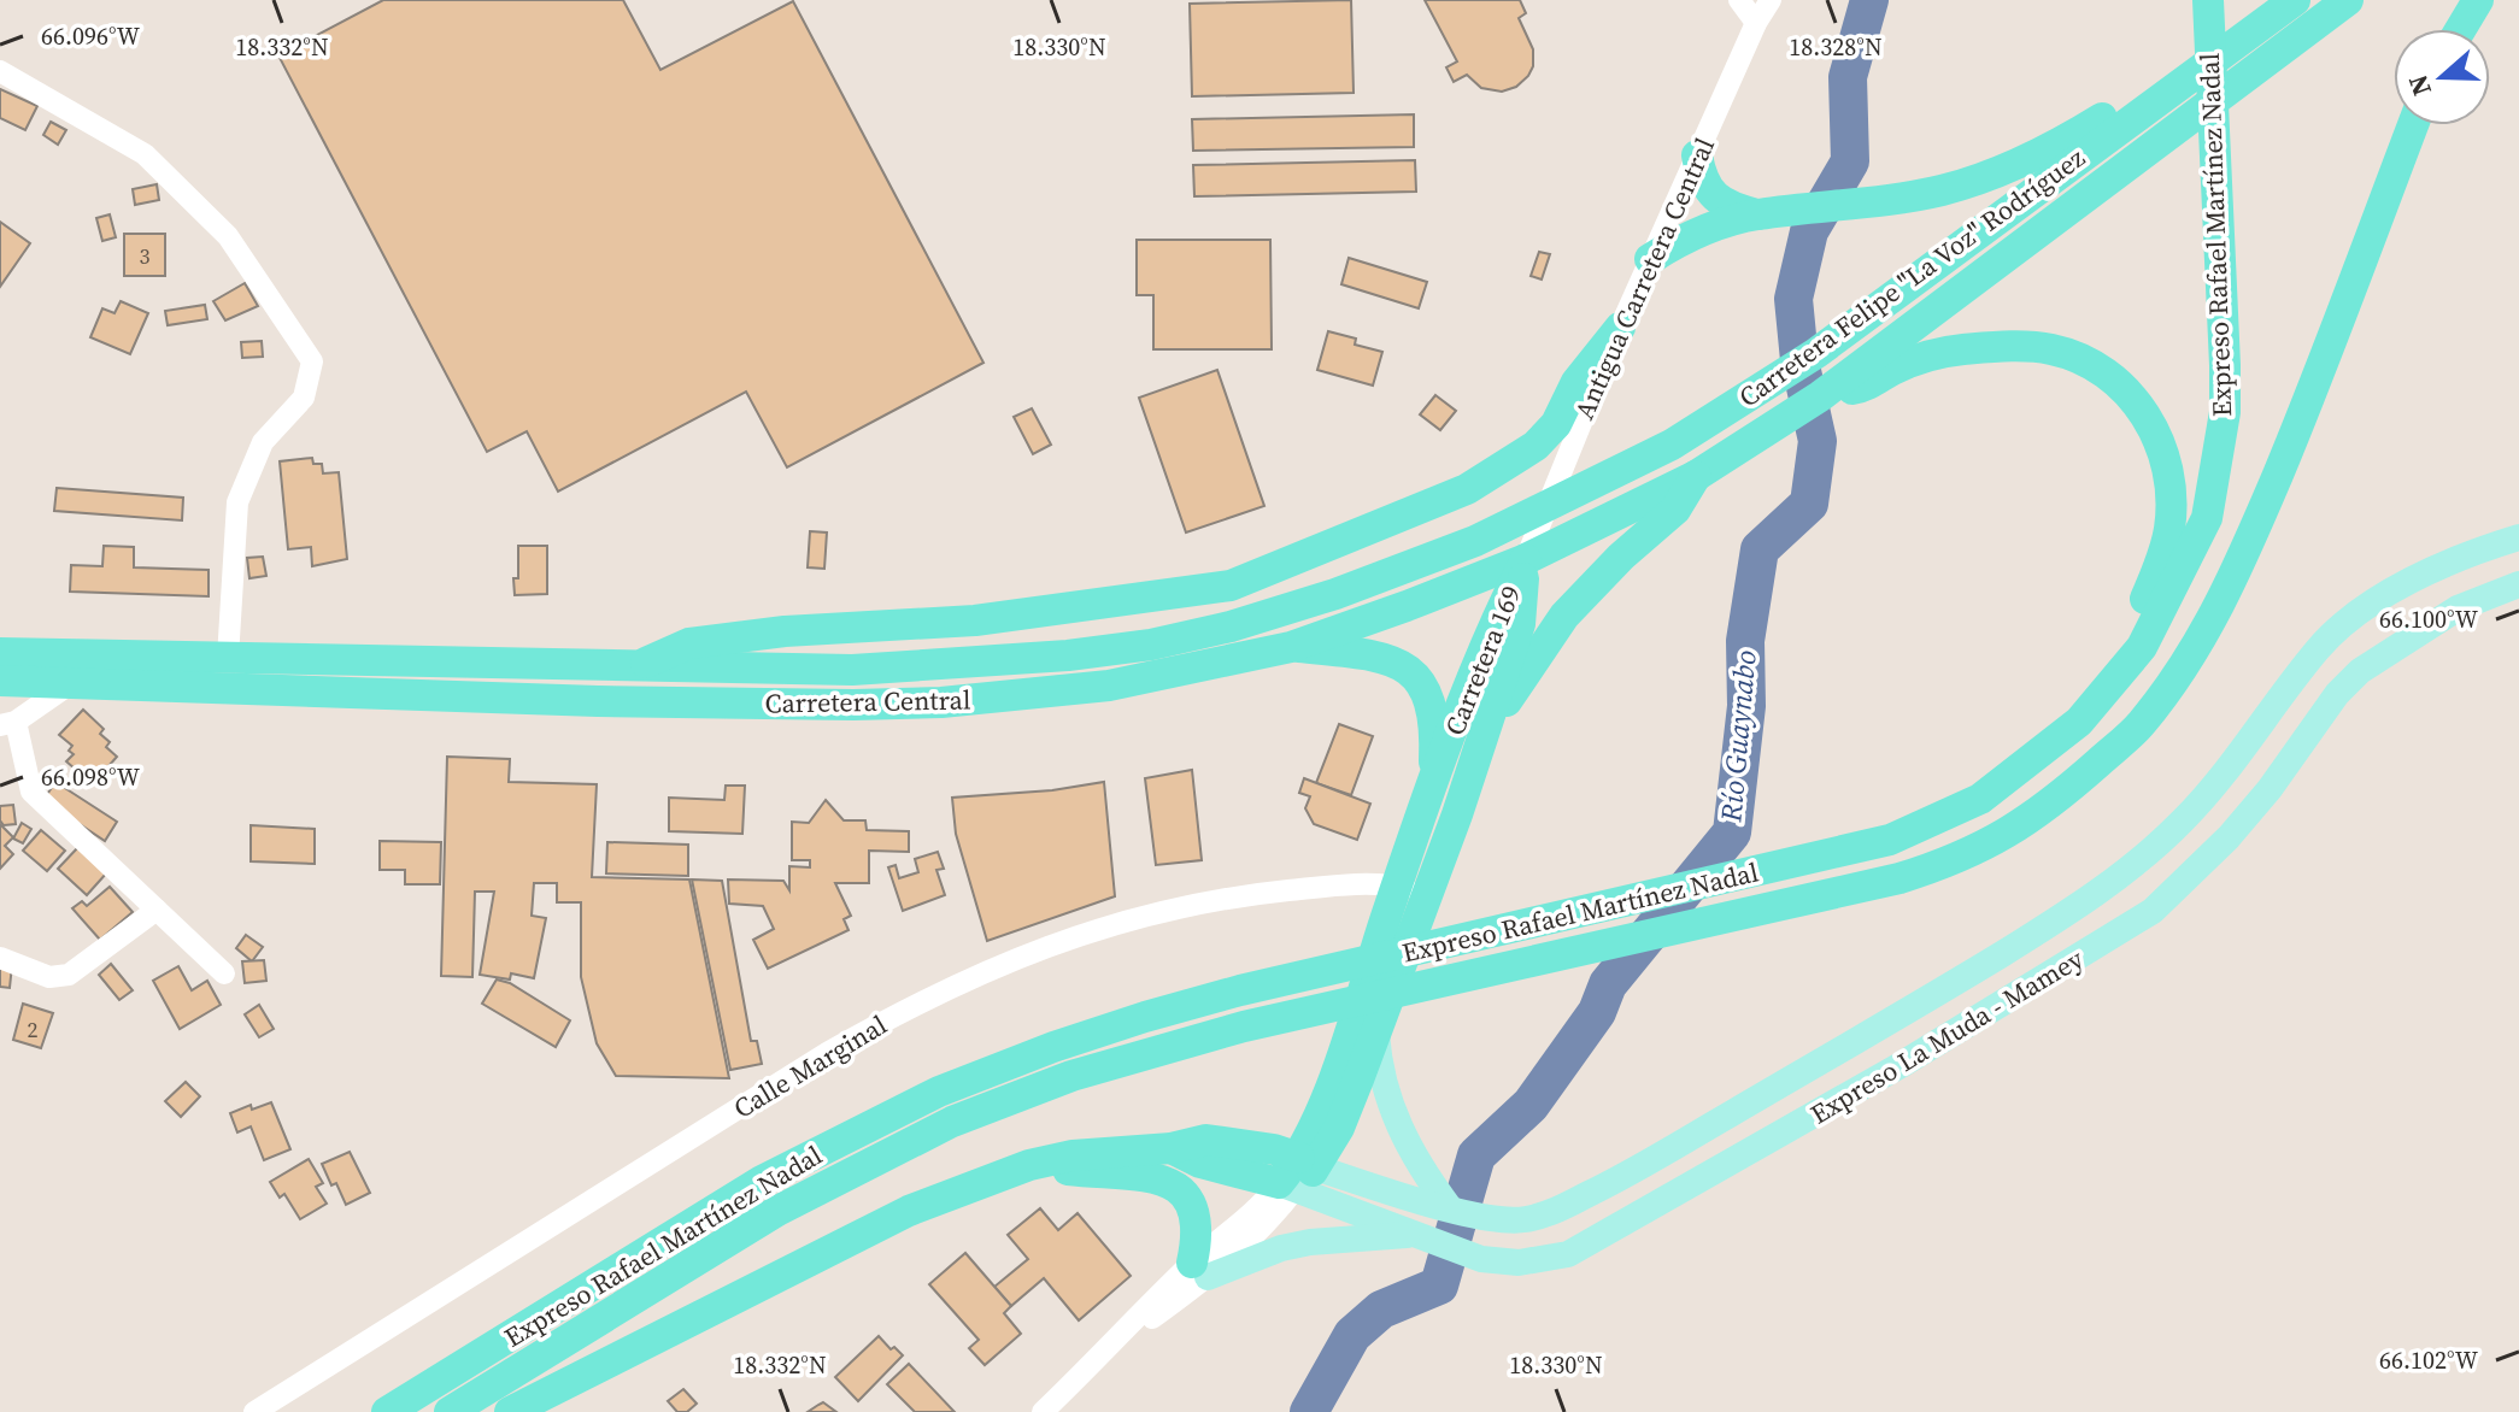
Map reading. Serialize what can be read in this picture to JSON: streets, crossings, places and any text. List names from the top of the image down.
{
  "streets": {
    "highway": [
      "Expreso Rafael Martínez Nadal",
      "Carretera Felipe \"La Voz\" Rodríguez",
      "Carretera 169",
      "Carretera Central"
    ],
    "main road": ["Expreso La Muda - Mamey"],
    "street": ["Antigua Carretera Central", "Calle Marginal"]
  },
  "crossings": [
    ["Carretera Felipe \"La Voz\" Rodríguez", "Carretera Central"],
    ["Antigua Carretera Central", "Carretera 169"],
    ["Antigua Carretera Central", "Carretera Central"],
    ["Carretera 169", "Carretera Central"],
    ["Carretera 169", "Expreso La Muda - Mamey"],
    ["Carretera 169", "Calle Marginal"]
  ],
  "water": ["Río Guaynabo"],
  "house_numbers": ["3", "2"],
  "north": "left",
  "coordinates": [
    "66.096°W",
    "18.332°N",
    "18.330°N",
    "18.328°N",
    "66.100°W",
    "66.098°W",
    "66.102°W"
  ]
}
